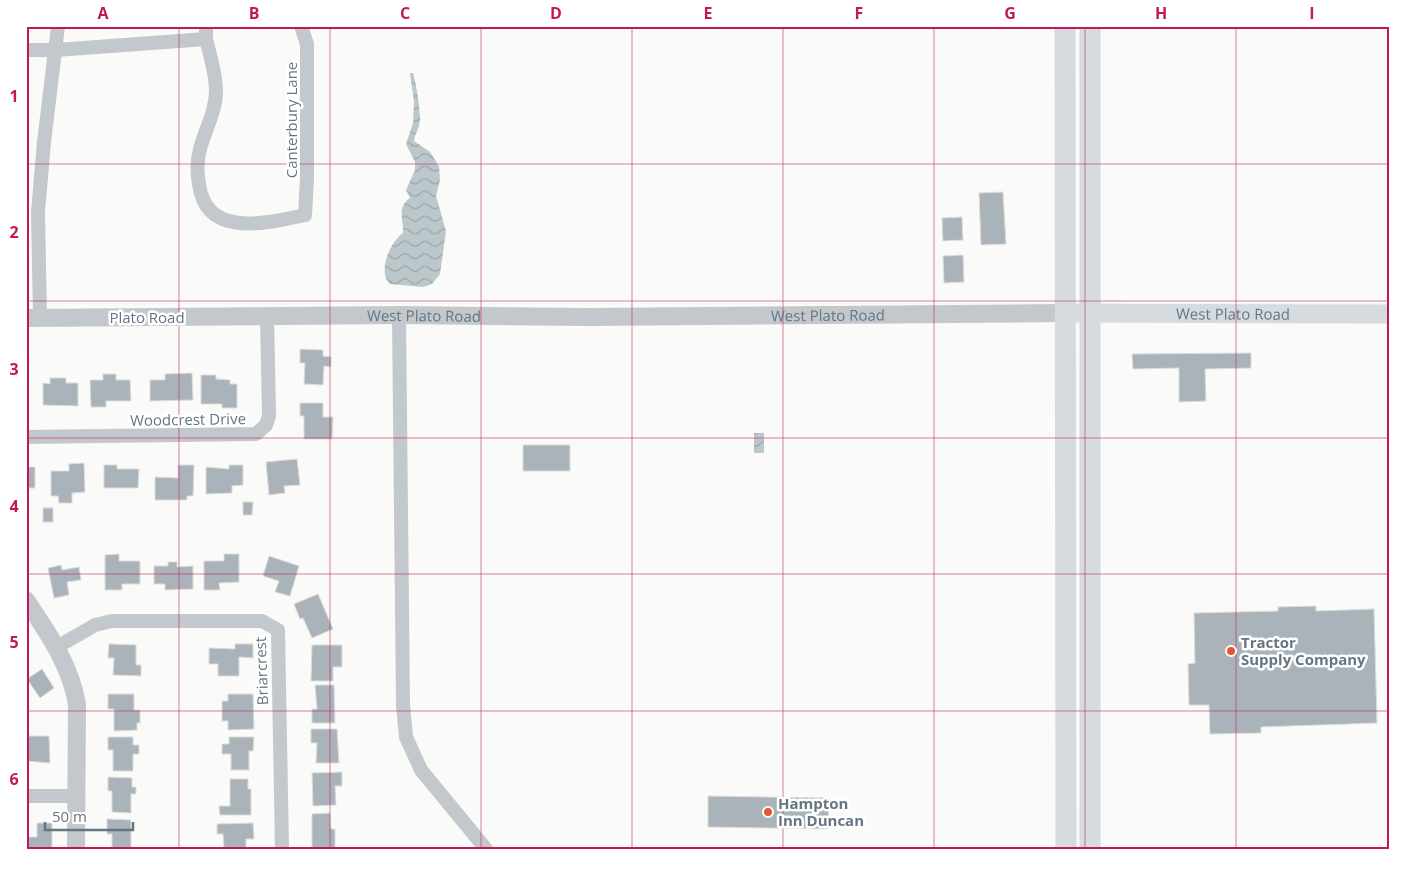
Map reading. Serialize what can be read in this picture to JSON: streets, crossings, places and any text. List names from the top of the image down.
{
  "streets": {
    "main road": ["West Plato Road"],
    "street": [
      "Canterbury Lane",
      "Plato Road",
      "Woodcrest Drive",
      "Briarcrest"
    ]
  },
  "crossings": [
    ["West Plato Road", "Plato Road"],
    ["West Plato Road", "Woodcrest Drive"],
    ["Plato Road", "Woodcrest Drive"]
  ],
  "places": ["Tractor Supply Company", "Hampton Inn Duncan"],
  "scale_bar": "50 m",
  "grid": {
    "columns": [
      "A",
      "B",
      "C",
      "D",
      "E",
      "F",
      "G",
      "H",
      "I"
    ],
    "rows": [
      "1",
      "2",
      "3",
      "4",
      "5",
      "6"
    ]
  }
}
